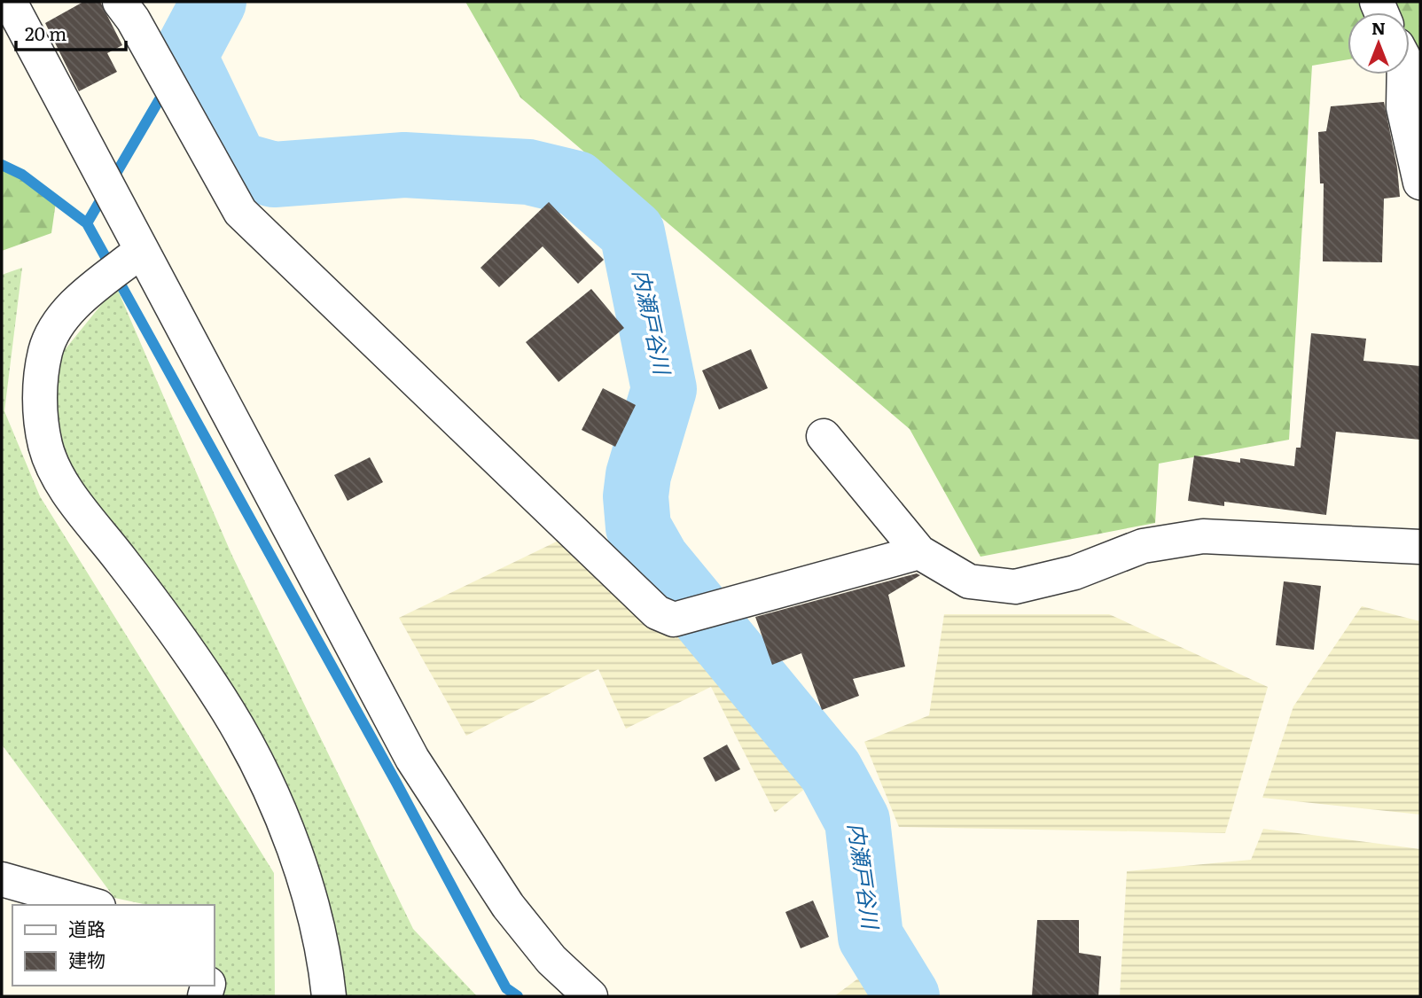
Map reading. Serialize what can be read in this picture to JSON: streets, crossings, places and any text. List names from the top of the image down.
{
  "water": ["内瀬戸谷川"],
  "legend": ["道路", "建物"],
  "scale_bar": "20 m",
  "north": "top"
}
